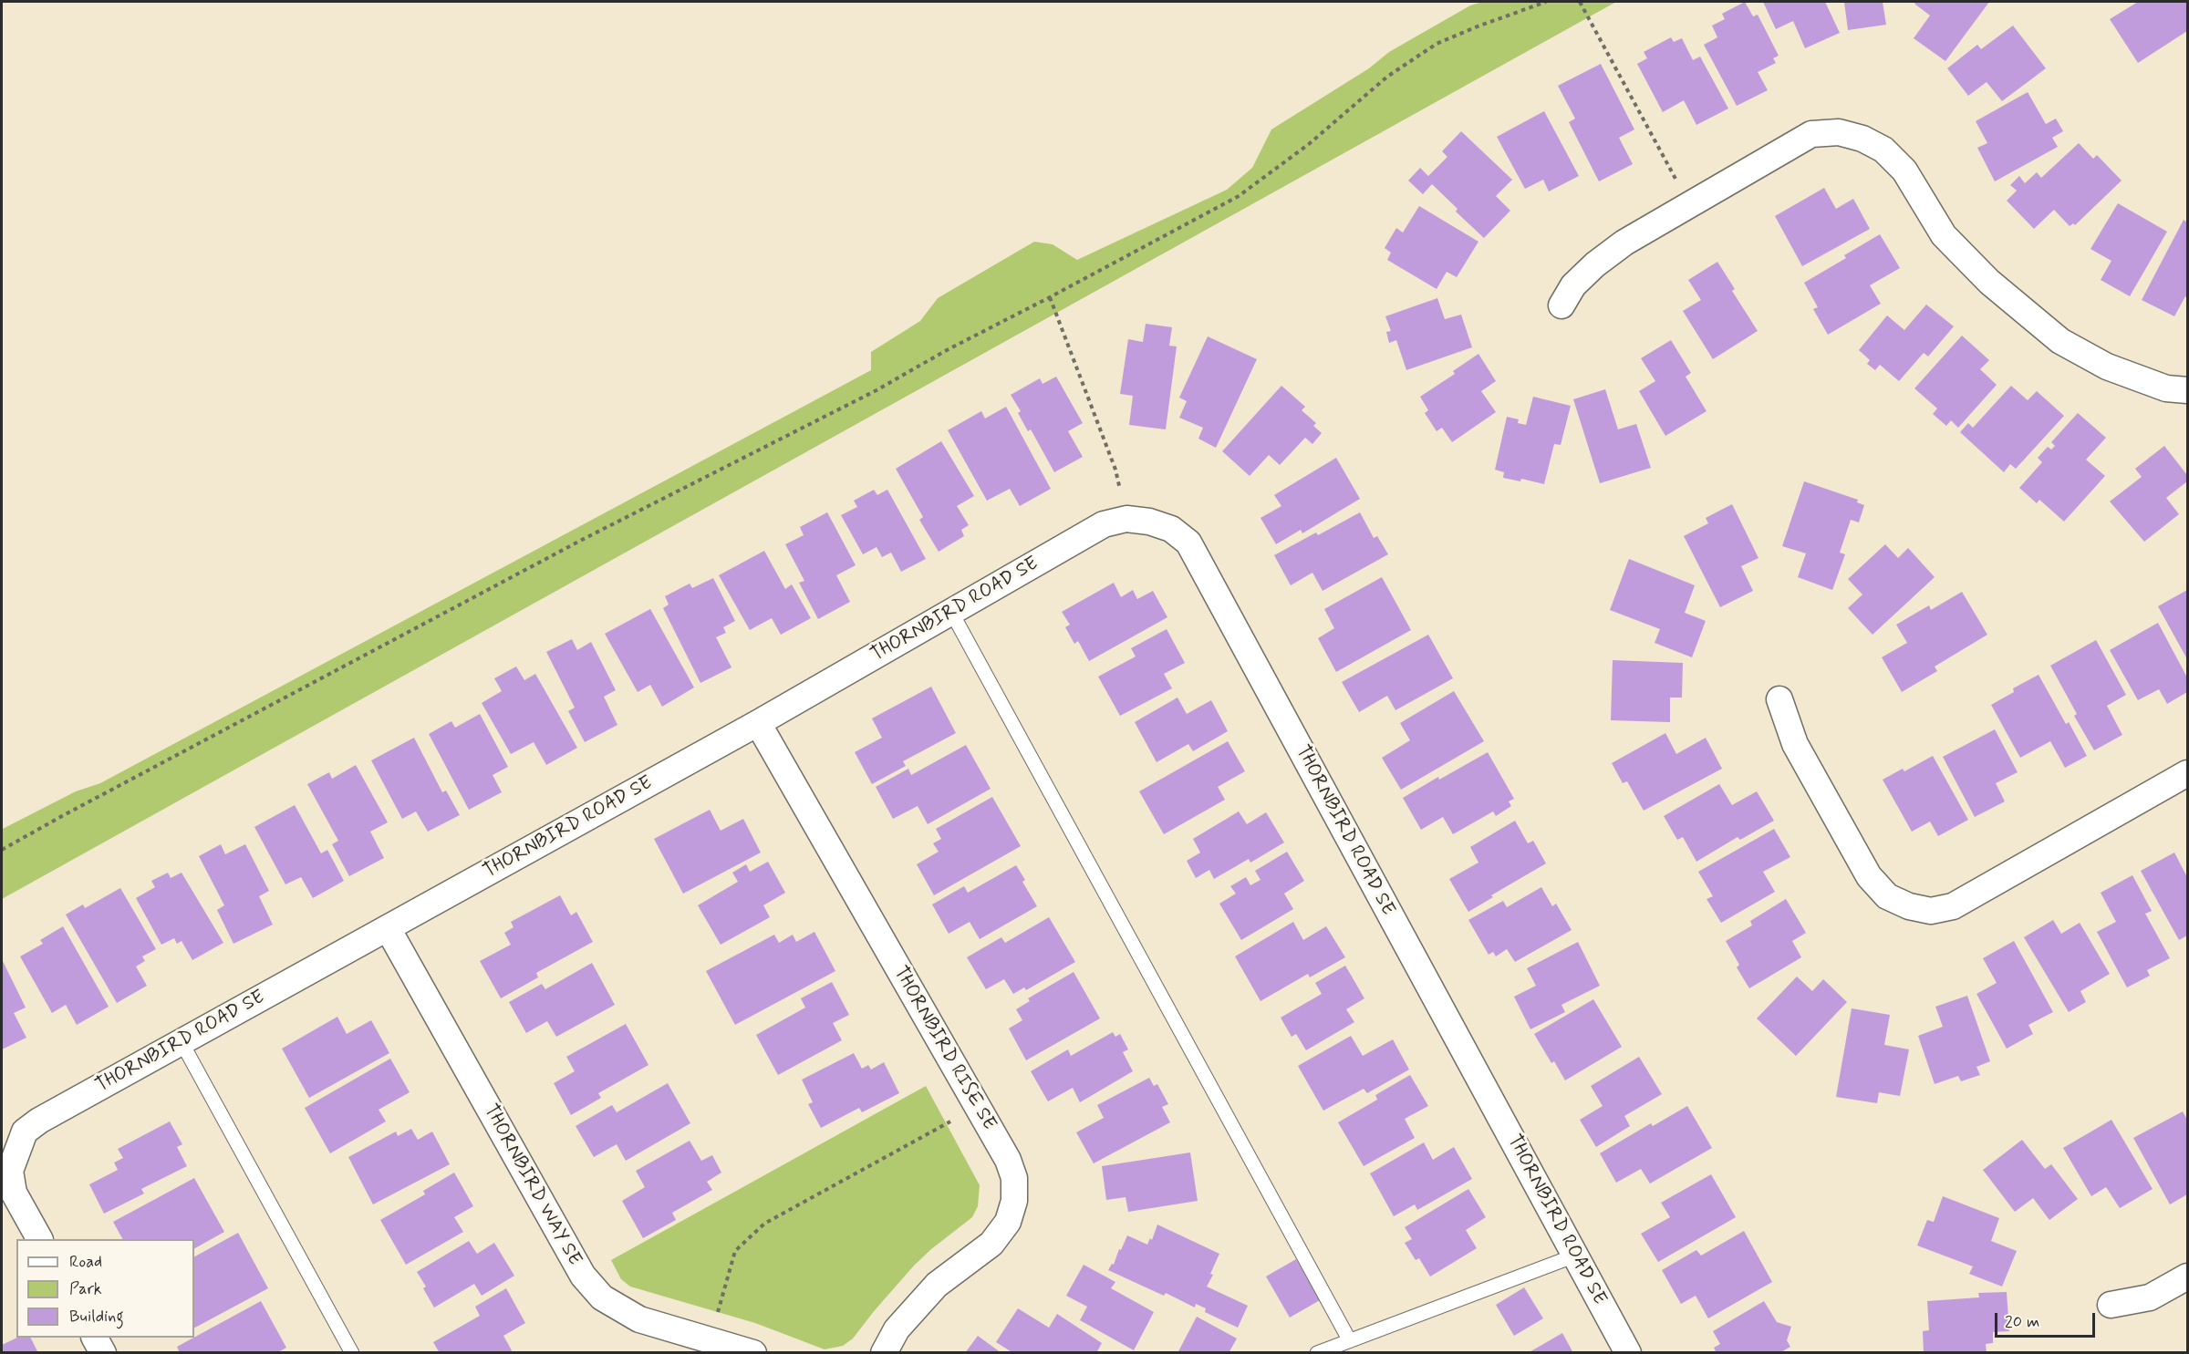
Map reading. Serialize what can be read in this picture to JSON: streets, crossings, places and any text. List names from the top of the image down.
{
  "streets": {
    "street": ["THORNBIRD ROAD SE", "THORNBIRD RISE SE", "THORNBIRD WAY SE"]
  },
  "crossings": [
    ["THORNBIRD ROAD SE", "THORNBIRD RISE SE"],
    ["THORNBIRD ROAD SE", "THORNBIRD WAY SE"]
  ],
  "legend": ["Road", "Park", "Building"],
  "scale_bar": "20 m"
}
